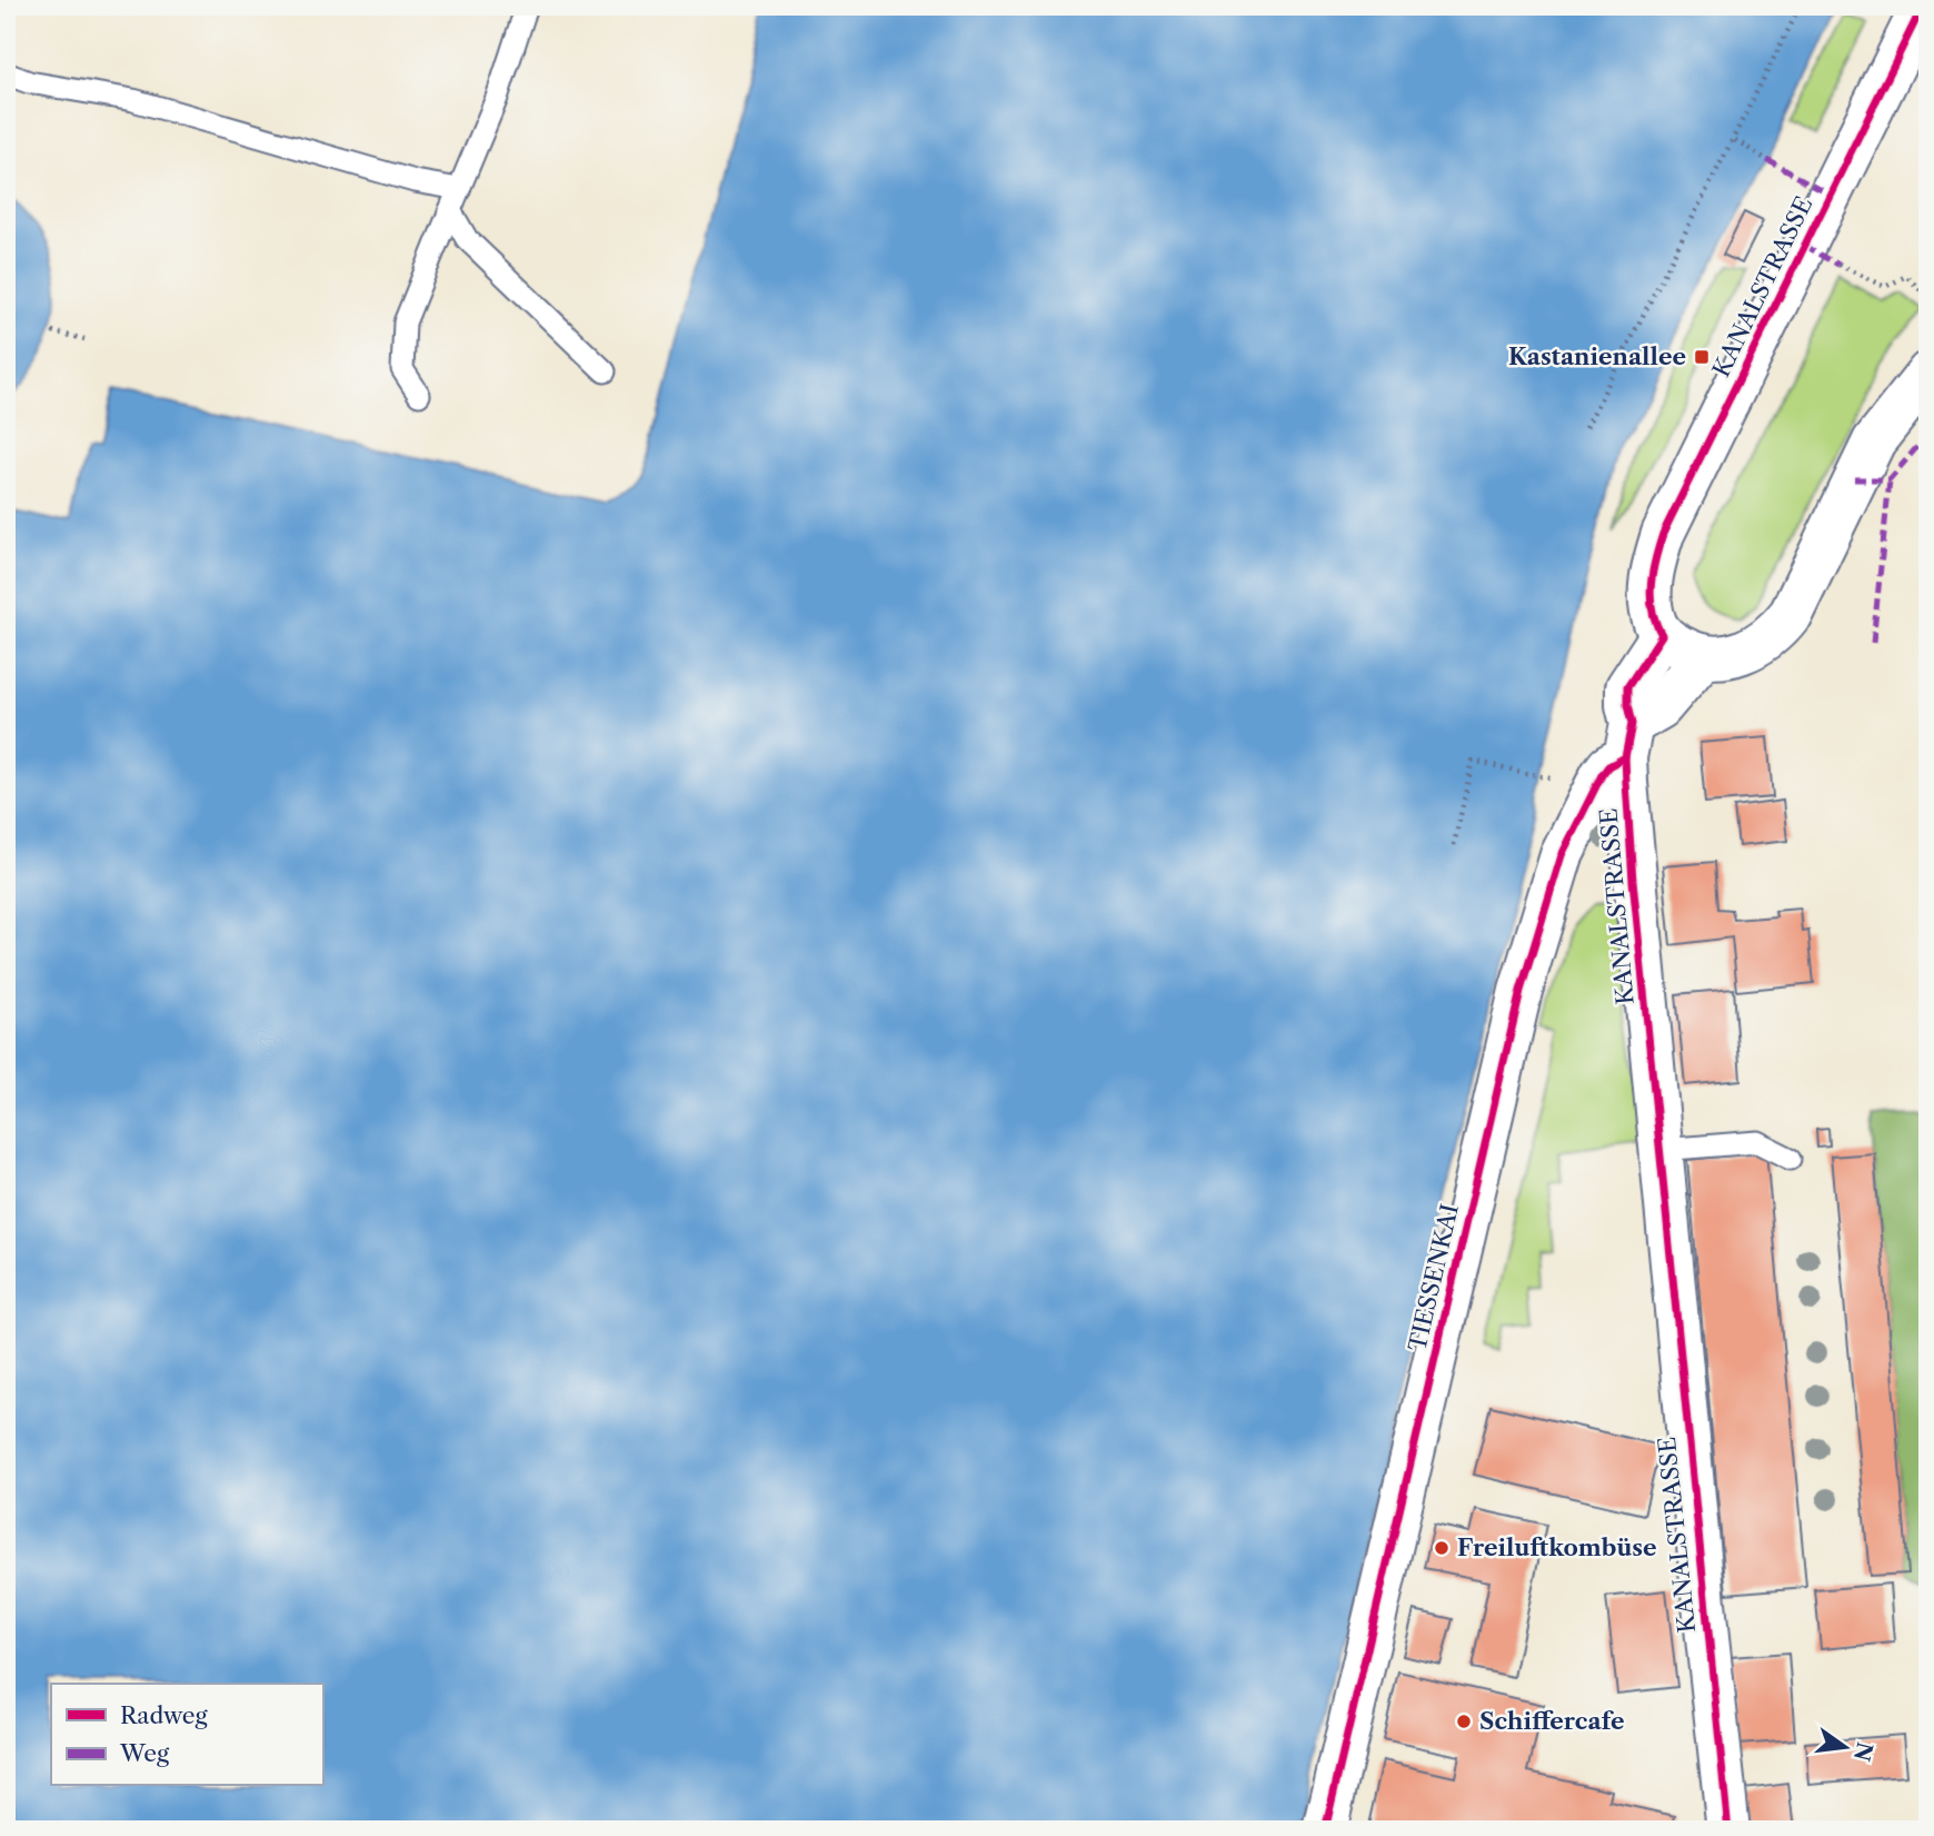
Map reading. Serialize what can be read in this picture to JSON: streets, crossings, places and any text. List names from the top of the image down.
{
  "streets": {
    "street": ["KANALSTRASSE", "TIESSENKAI"]
  },
  "crossings": [
    ["KANALSTRASSE", "TIESSENKAI"]
  ],
  "places": {
    "transit": ["Kastanienallee"],
    "other": ["Freiluftkombüse", "Schiffercafe"]
  },
  "legend": ["Radweg", "Weg"],
  "north": "right"
}
